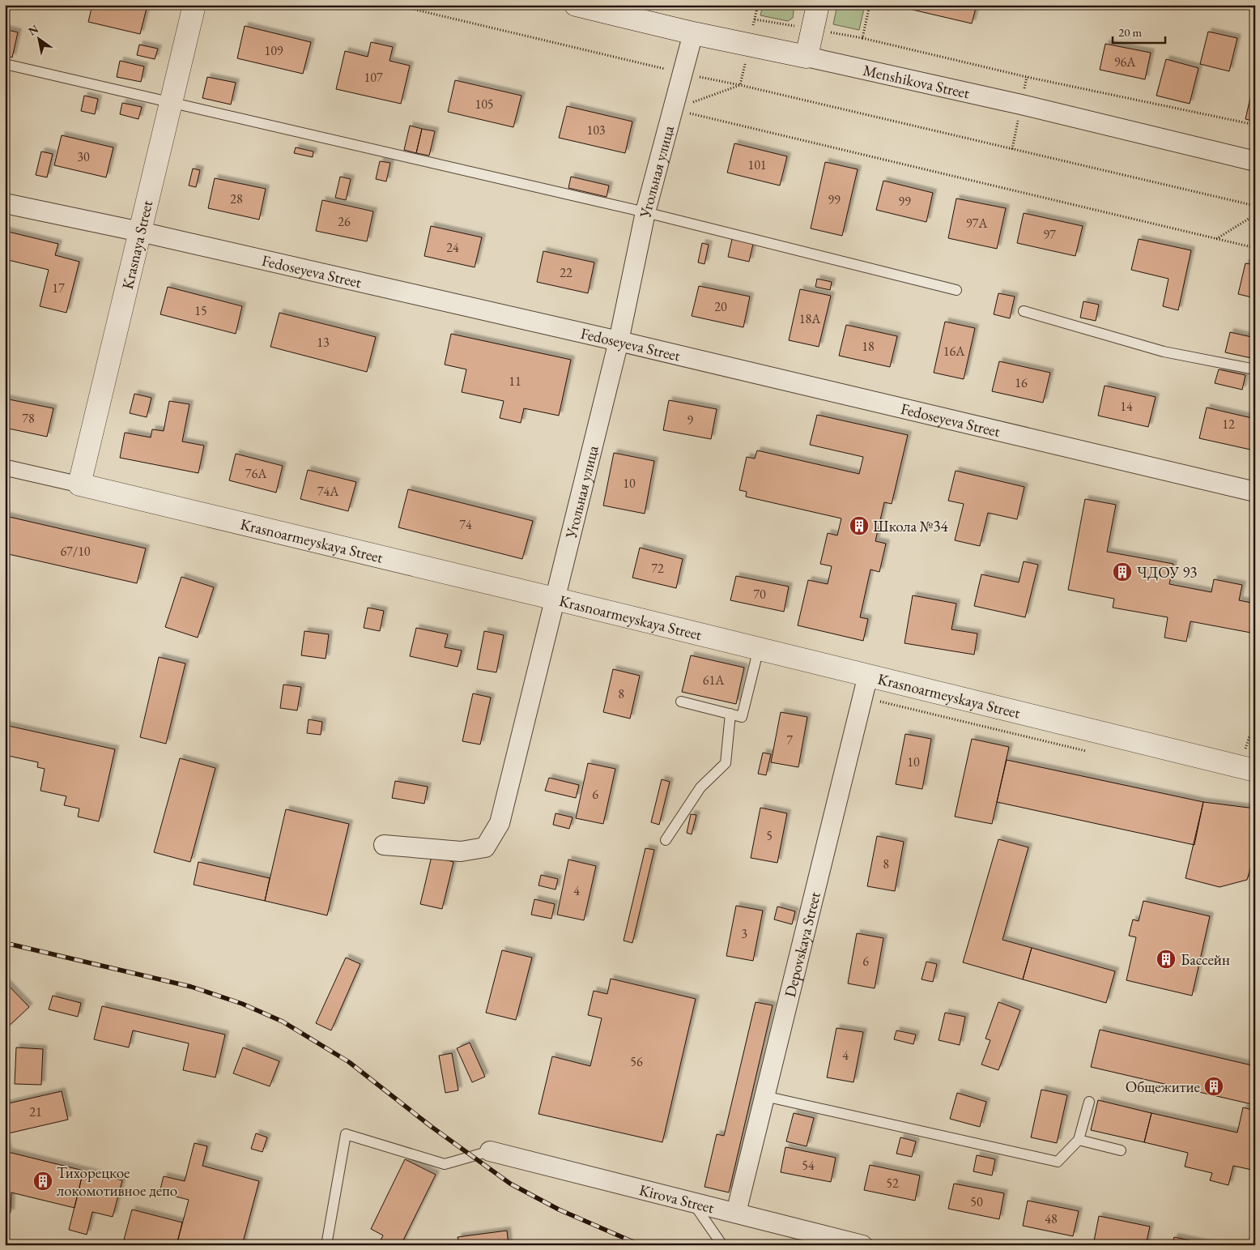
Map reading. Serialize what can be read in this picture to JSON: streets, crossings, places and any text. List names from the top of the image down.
{
  "streets": {
    "street": [
      "Menshikova Street",
      "Угольная улица",
      "Krasnaya Street",
      "Fedoseyeva Street",
      "Krasnoarmeyskaya Street",
      "Depovskaya Street",
      "Kirova Street"
    ]
  },
  "crossings": [
    ["Menshikova Street", "Угольная улица"],
    ["Угольная улица", "Fedoseyeva Street"],
    ["Угольная улица", "Krasnoarmeyskaya Street"],
    ["Krasnaya Street", "Fedoseyeva Street"],
    ["Krasnaya Street", "Krasnoarmeyskaya Street"],
    ["Krasnoarmeyskaya Street", "Depovskaya Street"],
    ["Depovskaya Street", "Kirova Street"]
  ],
  "places": {
    "building": [
      "Школа №34",
      "ЧДОУ 93",
      "Бассейн",
      "Общежитие",
      "Тихорецкое локомотивное депо"
    ]
  },
  "house_numbers": [
    "109",
    "96А",
    "107",
    "105",
    "103",
    "30",
    "101",
    "28",
    "99",
    "99",
    "26",
    "97А",
    "97",
    "24",
    "22",
    "17",
    "20",
    "15",
    "18А",
    "13",
    "18",
    "16А",
    "11",
    "16",
    "14",
    "78",
    "9",
    "12",
    "76А",
    "10",
    "74А",
    "74",
    "67/10",
    "72",
    "70",
    "61А",
    "8",
    "7",
    "10",
    "6",
    "5",
    "8",
    "4",
    "3",
    "6",
    "4",
    "56",
    "21",
    "54",
    "52",
    "50",
    "48"
  ],
  "scale_bar": "20 m",
  "north": "top left"
}
